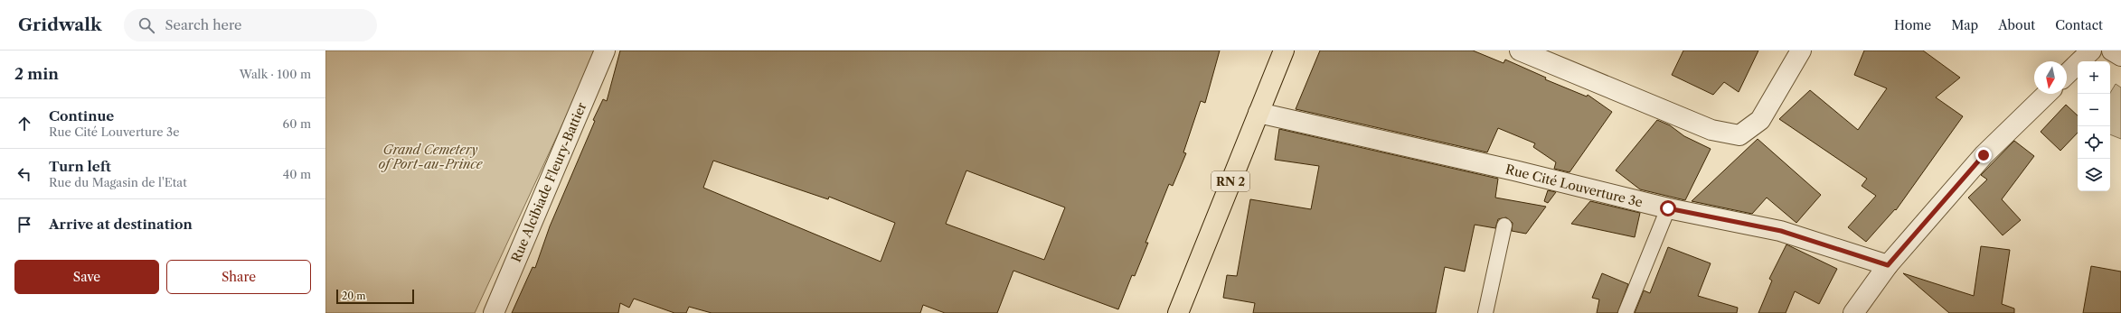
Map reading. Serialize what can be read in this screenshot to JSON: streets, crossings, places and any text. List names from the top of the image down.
{
  "streets": {
    "main road": ["RN 2"],
    "street": ["Rue Alcibiade Fleury-Battier", "Rue Cité Louverture 3e"]
  },
  "crossings": [
    ["RN 2", "Rue Cité Louverture 3e"]
  ],
  "parks": ["Grand Cemetery of Port-au-Prince"],
  "scale_bar": "20 m",
  "north": "bottom",
  "page": {
    "header": "Gridwalk",
    "search": "Search here",
    "nav": [
      "Home",
      "Map",
      "About",
      "Contact"
    ],
    "heading": ["2 min", "Walk · 100 m"],
    "map_buttons": ["+", "−"],
    "list": [
      ["Continue", "Rue Cité Louverture 3e", "60 m"],
      ["Turn left", "Rue du Magasin de l'Etat", "40 m"],
      "Arrive at destination"
    ],
    "buttons": ["Save", "Share"],
    "scale": "20 m"
  }
}
